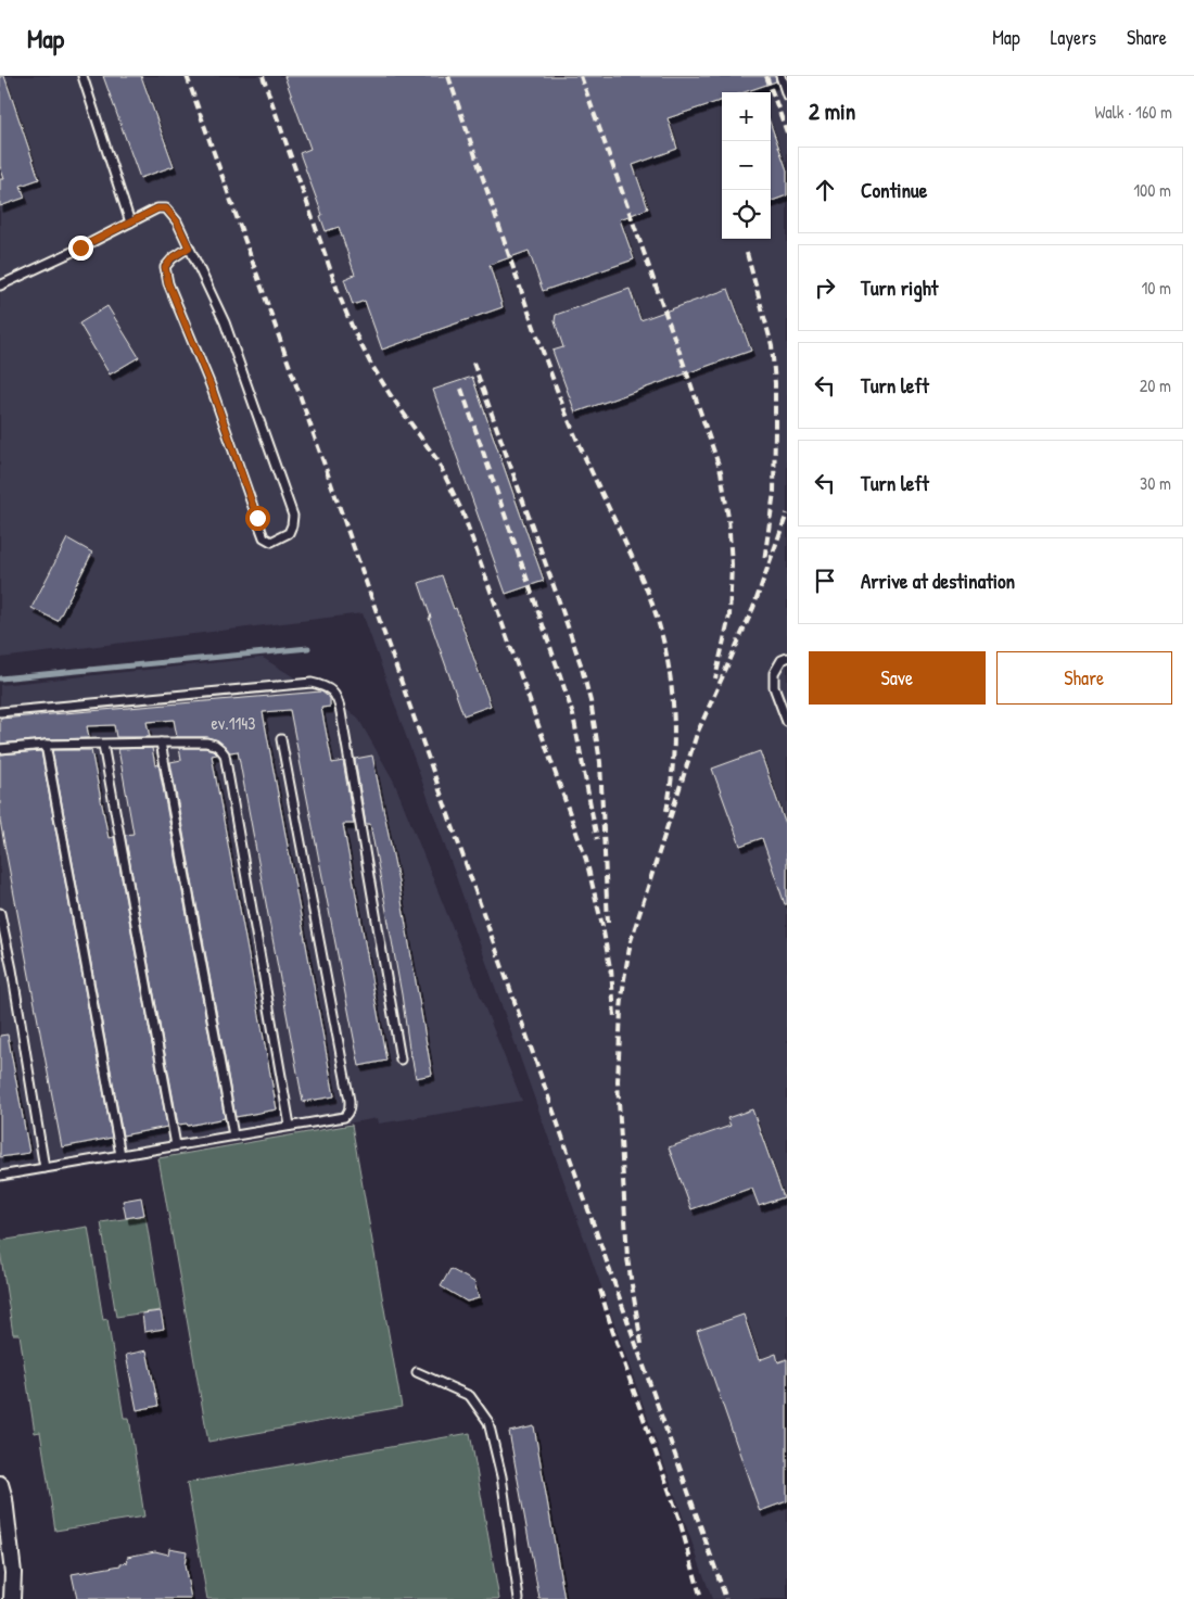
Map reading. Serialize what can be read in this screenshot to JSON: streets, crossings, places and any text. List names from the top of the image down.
{
  "house_numbers": ["ev.1143"],
  "page": {
    "header": "Map",
    "nav": ["Map", "Layers", "Share"],
    "heading": ["2 min", "Walk · 160 m"],
    "map_buttons": ["+", "−"],
    "list": [
      ["Continue", "100 m"],
      ["Turn right", "10 m"],
      ["Turn left", "20 m"],
      ["Turn left", "30 m"],
      "Arrive at destination"
    ],
    "buttons": ["Save", "Share"]
  }
}
